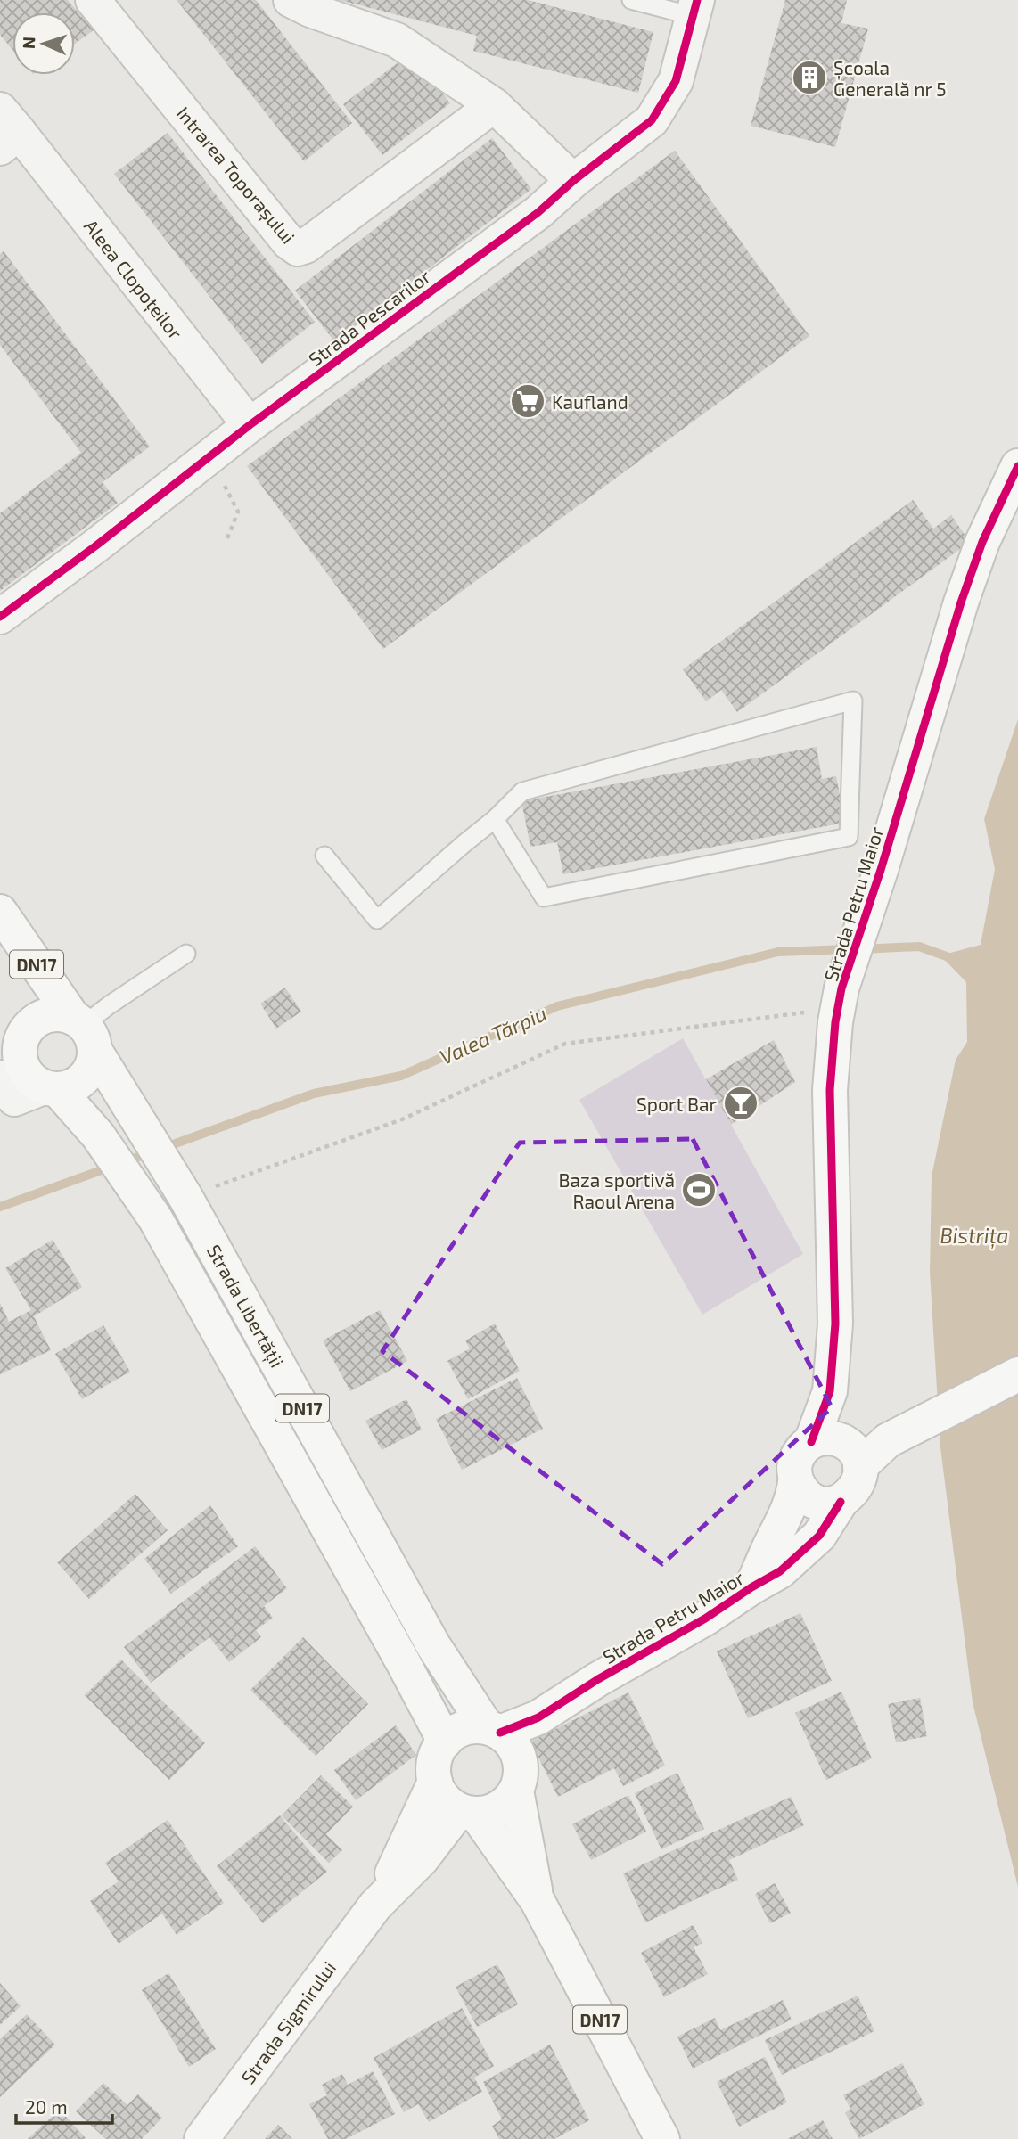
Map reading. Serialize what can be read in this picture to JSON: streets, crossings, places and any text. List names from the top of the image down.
{
  "streets": {
    "main road": [
      "Strada Petru Maior",
      "DN17",
      "Strada Libertății",
      "Strada Sigmirului"
    ],
    "street": ["Intrarea Toporașului", "Aleea Clopoțeilor", "Strada Pescarilor"]
  },
  "crossings": [
    ["Aleea Clopoțeilor", "Strada Pescarilor"],
    ["Strada Petru Maior", "DN17"],
    ["Strada Petru Maior", "Strada Libertății"],
    ["Strada Petru Maior", "Strada Sigmirului"],
    ["DN17", "Strada Libertății"],
    ["DN17", "Strada Sigmirului"],
    ["Strada Libertății", "Strada Sigmirului"]
  ],
  "water": ["Valea Tărpiu", "Bistrița"],
  "places": {
    "building": ["Școala Generală nr 5"],
    "supermarket": ["Kaufland"],
    "bar": ["Sport Bar"],
    "sports": ["Baza sportivă Raoul Arena"]
  },
  "scale_bar": "20 m",
  "north": "left"
}
